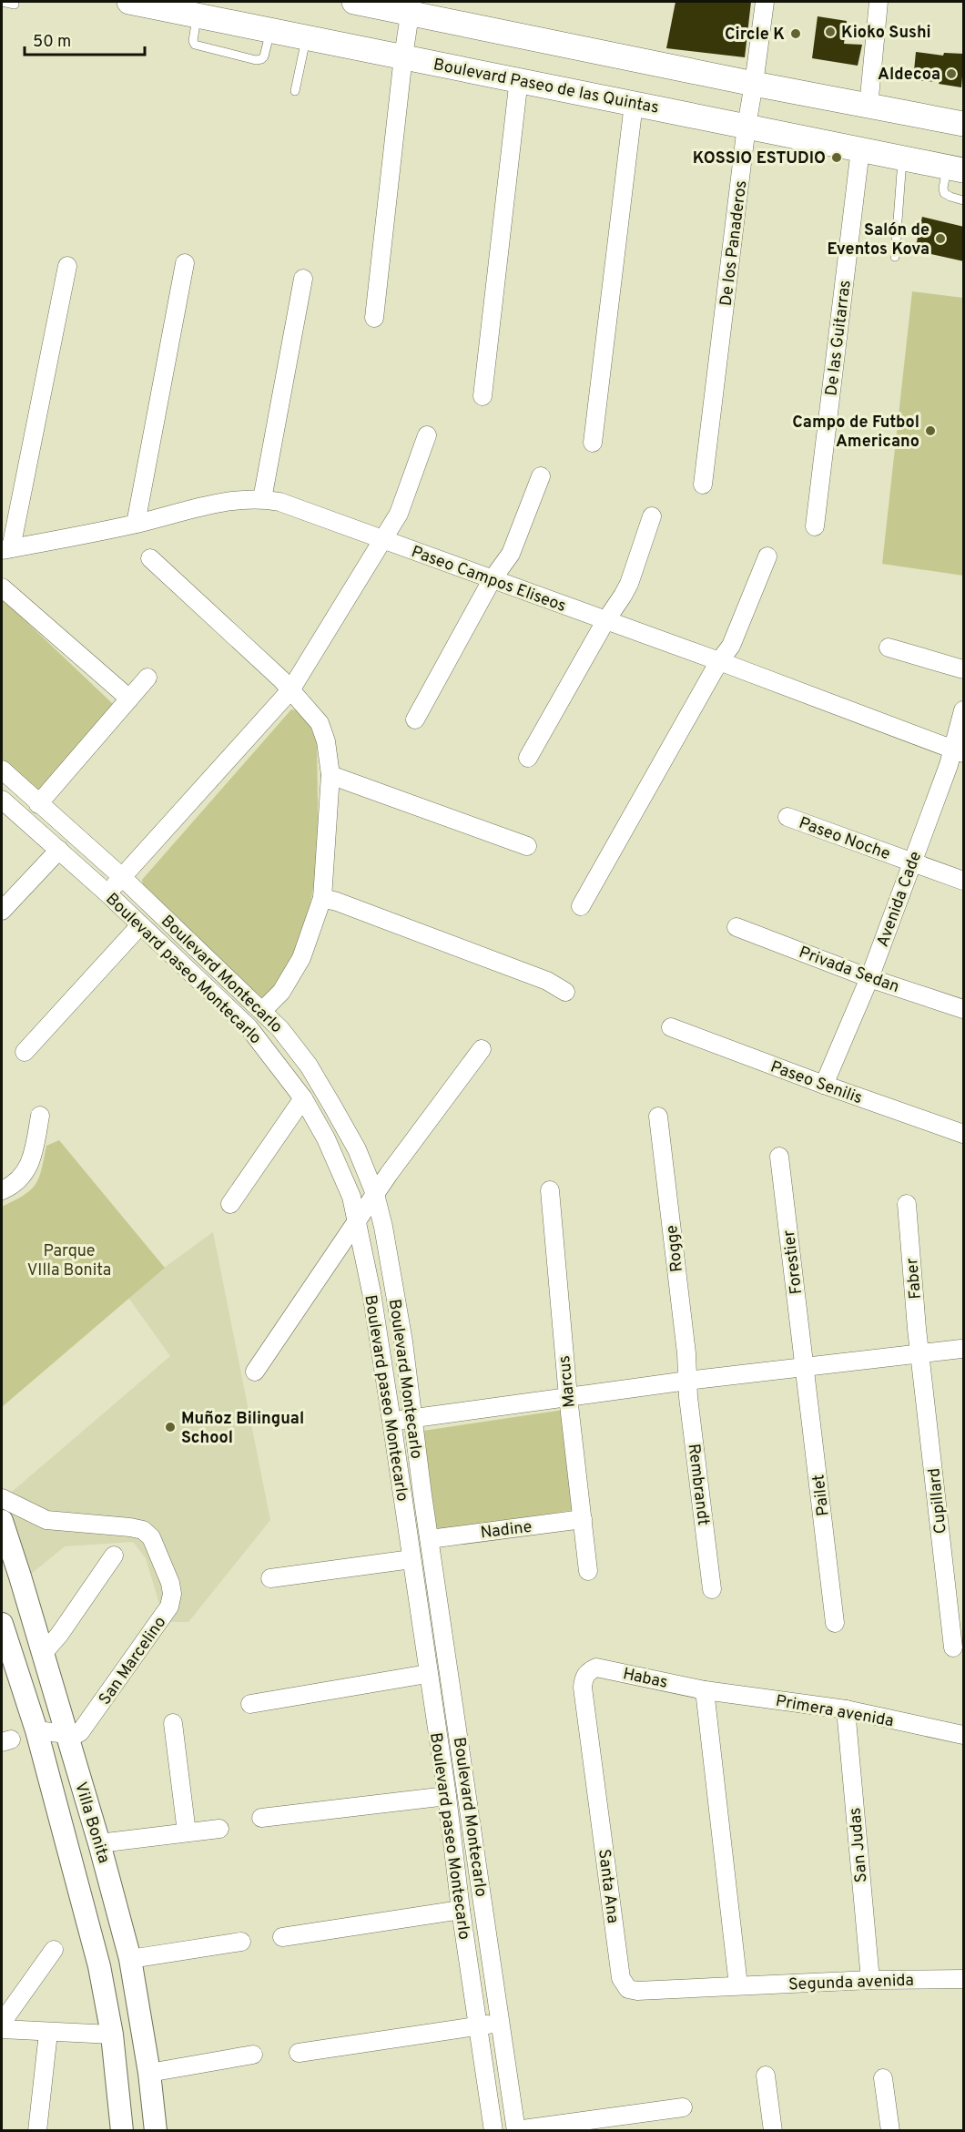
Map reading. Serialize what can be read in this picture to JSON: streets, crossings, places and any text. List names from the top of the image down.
{
  "streets": {
    "main road": ["Boulevard Paseo de las Quintas"],
    "street": [
      "De los Panaderos",
      "De las Guitarras",
      "Paseo Campos Eliseos",
      "Paseo Noche",
      "Avenida Cade",
      "Boulevard paseo Montecarlo",
      "Privada Sedan",
      "Boulevard Montecarlo",
      "Paseo Senilis",
      "Rogge",
      "Forestier",
      "Faber",
      "Marcus",
      "Rembrandt",
      "Pailet",
      "Cupillard",
      "Nadine",
      "San Marcelino",
      "Habas",
      "Primera avenida",
      "Villa Bonita",
      "San Judas",
      "Santa Ana",
      "Segunda avenida"
    ]
  },
  "crossings": [
    ["Boulevard Paseo de las Quintas", "De los Panaderos"],
    ["Boulevard Paseo de las Quintas", "De las Guitarras"],
    ["Paseo Campos Eliseos", "Avenida Cade"],
    ["Paseo Noche", "Avenida Cade"],
    ["Avenida Cade", "Privada Sedan"],
    ["Avenida Cade", "Paseo Senilis"],
    ["Boulevard Montecarlo", "Nadine"],
    ["Rogge", "Rembrandt"],
    ["Forestier", "Pailet"],
    ["Faber", "Cupillard"],
    ["Marcus", "Nadine"],
    ["San Marcelino", "Villa Bonita"],
    ["Habas", "Primera avenida"],
    ["Habas", "Santa Ana"],
    ["Primera avenida", "San Judas"],
    ["San Judas", "Segunda avenida"],
    ["Santa Ana", "Segunda avenida"]
  ],
  "parks": ["Parque VIlla Bonita"],
  "places": [
    "Kioko Sushi",
    "Circle K",
    "Aldecoa",
    "KOSSIO ESTUDIO",
    "Salón de Eventos Kova",
    "Campo de Futbol Americano",
    "Muñoz Bilingual School"
  ],
  "scale_bar": "50 m"
}
